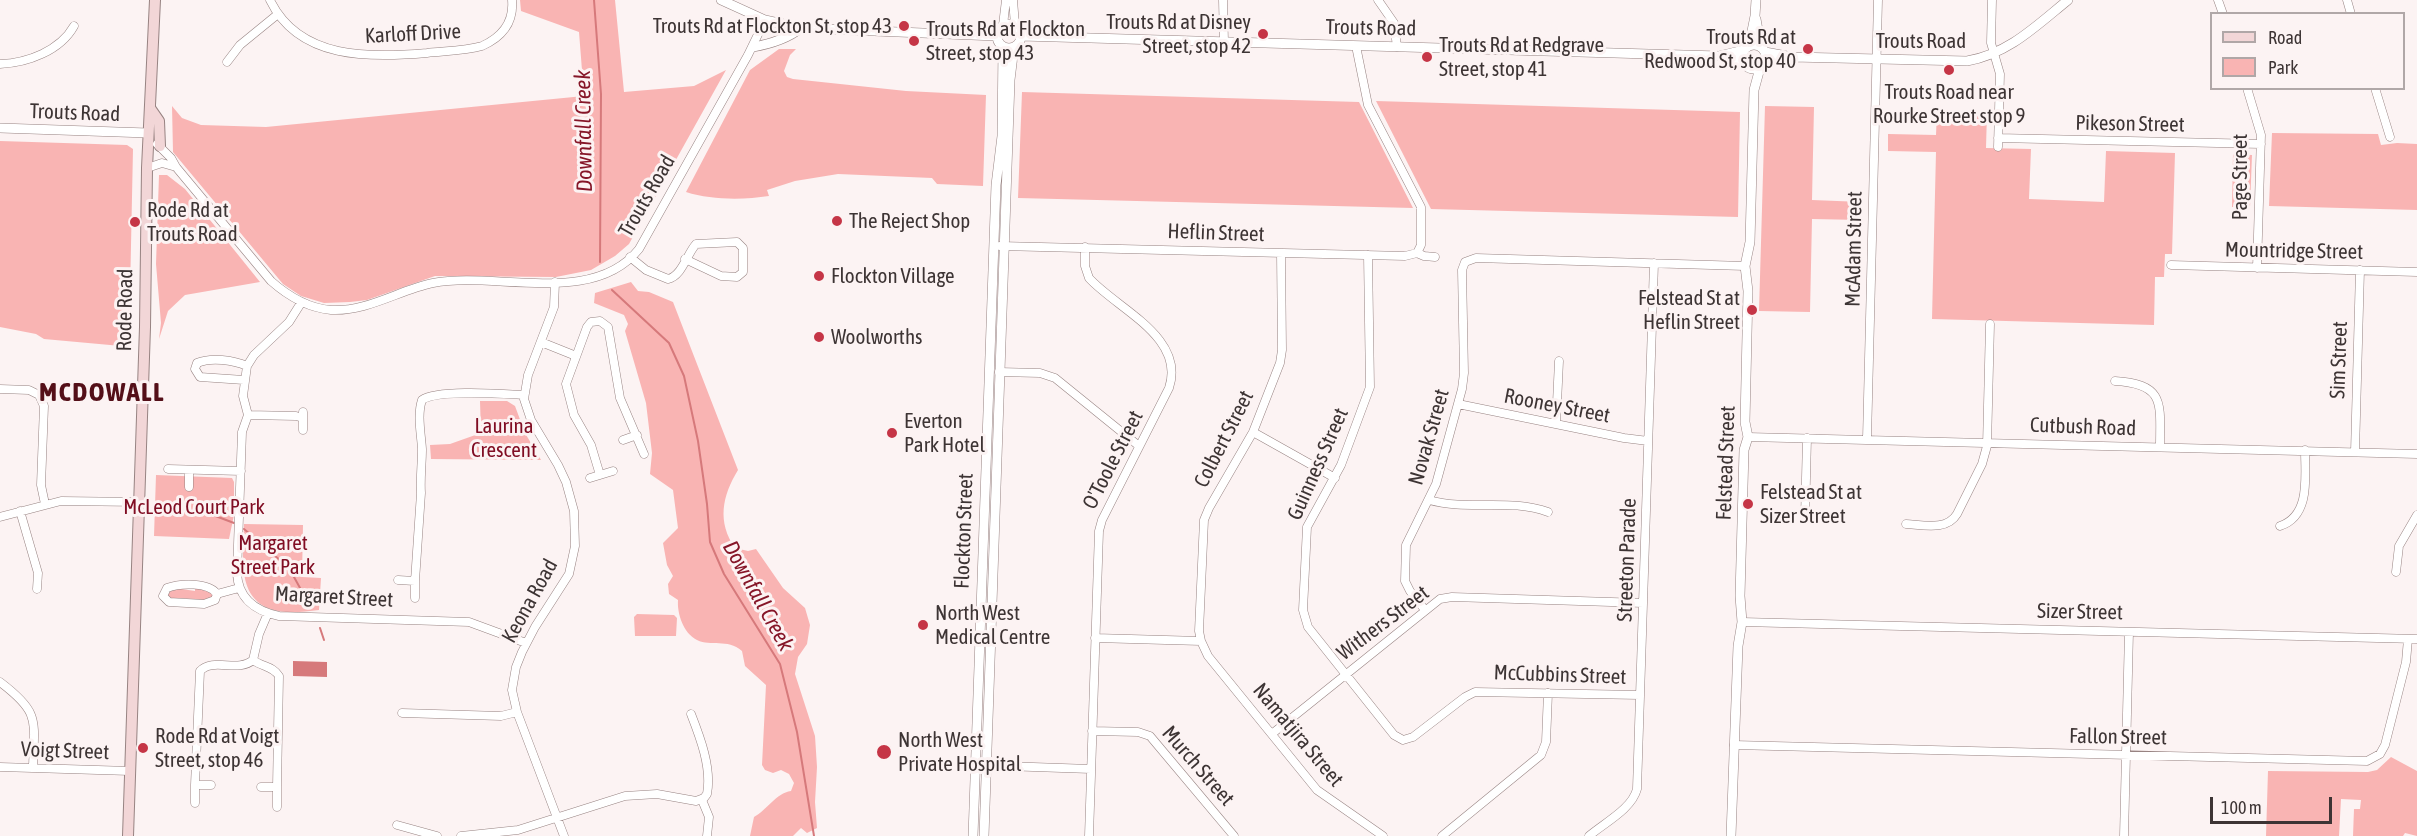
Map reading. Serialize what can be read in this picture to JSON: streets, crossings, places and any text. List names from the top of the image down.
{
  "streets": {
    "main road": ["Rode Road"],
    "street": [
      "Trouts Road",
      "Karloff Drive",
      "Pikeson Street",
      "Page Street",
      "Heflin Street",
      "McAdam Street",
      "Mountridge Street",
      "Sim Street",
      "Rooney Street",
      "Cutbush Road",
      "Novak Street",
      "Colbert Street",
      "O'Toole Street",
      "Felstead Street",
      "Guinness Street",
      "Flockton Street",
      "Streeton Parade",
      "Margaret Street",
      "Keona Road",
      "Sizer Street",
      "Withers Street",
      "McCubbins Street",
      "Namatjira Street",
      "Fallon Street",
      "Voigt Street",
      "Murch Street"
    ]
  },
  "crossings": [
    ["Trouts Road", "McAdam Street"],
    ["Trouts Road", "Rode Road"],
    ["Trouts Road", "Felstead Street"],
    ["Trouts Road", "Flockton Street"],
    ["Pikeson Street", "Page Street"],
    ["Page Street", "Mountridge Street"],
    ["Heflin Street", "Colbert Street"],
    ["Heflin Street", "O'Toole Street"],
    ["Heflin Street", "Guinness Street"],
    ["Heflin Street", "Flockton Street"],
    ["McAdam Street", "Cutbush Road"],
    ["Mountridge Street", "Sim Street"],
    ["Rode Road", "Voigt Street"],
    ["Sim Street", "Cutbush Road"],
    ["Rooney Street", "Novak Street"],
    ["Rooney Street", "Streeton Parade"],
    ["Cutbush Road", "Felstead Street"],
    ["Novak Street", "Streeton Parade"],
    ["Novak Street", "Withers Street"],
    ["Colbert Street", "Namatjira Street"],
    ["O'Toole Street", "Murch Street"],
    ["Felstead Street", "Sizer Street"],
    ["Felstead Street", "Fallon Street"],
    ["Guinness Street", "Withers Street"],
    ["Guinness Street", "McCubbins Street"],
    ["Streeton Parade", "Withers Street"],
    ["Streeton Parade", "McCubbins Street"],
    ["Margaret Street", "Keona Road"],
    ["Sizer Street", "Fallon Street"],
    ["Withers Street", "McCubbins Street"],
    ["Withers Street", "Namatjira Street"]
  ],
  "districts": ["MCDOWALL"],
  "water": ["Downfall Creek"],
  "parks": ["Laurina Crescent", "McLeod Court Park", "Margaret Street Park"],
  "places": [
    "Trouts Rd at Flockton St, stop 43",
    "Trouts Rd at Disney Street, stop 42",
    "Trouts Rd at Flockton Street, stop 43",
    "Trouts Rd at Redwood St, stop 40",
    "Trouts Rd at Redgrave Street, stop 41",
    "Trouts Road near Rourke Street stop 9",
    "The Reject Shop",
    "Rode Rd at Trouts Road",
    "Flockton Village",
    "Felstead St at Heflin Street",
    "Woolworths",
    "Everton Park Hotel",
    "Felstead St at Sizer Street",
    "North West Medical Centre",
    "Rode Rd at Voigt Street, stop 46",
    "North West Private Hospital"
  ],
  "legend": ["Road", "Park"],
  "scale_bar": "100 m"
}
